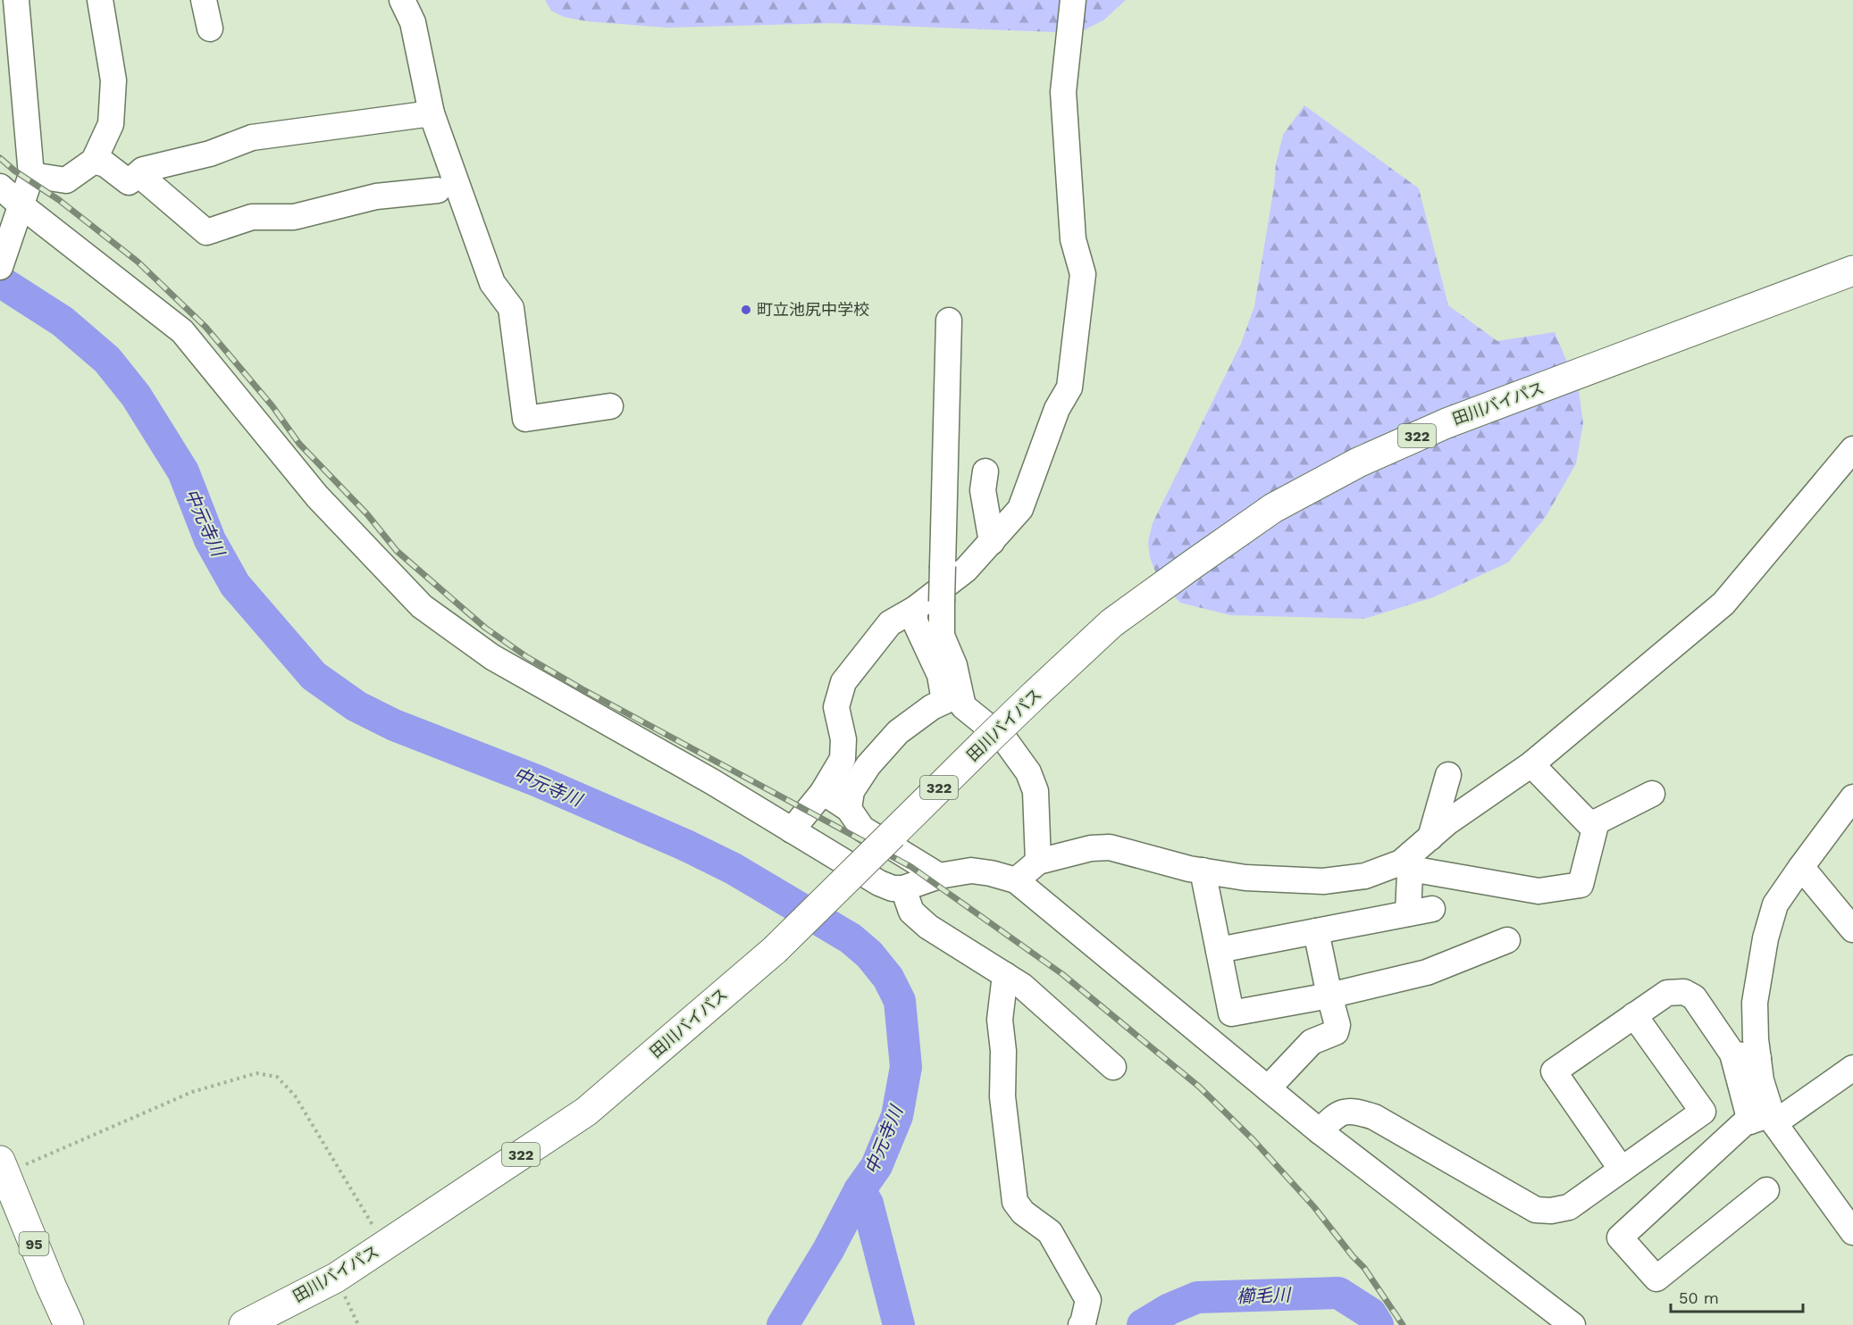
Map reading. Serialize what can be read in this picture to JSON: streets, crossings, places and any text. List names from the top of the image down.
{
  "streets": {
    "main road": ["田川バイパス", "322", "95"]
  },
  "water": ["中元寺川", "櫛毛川"],
  "places": ["町立池尻中学校"],
  "scale_bar": "50 m"
}
